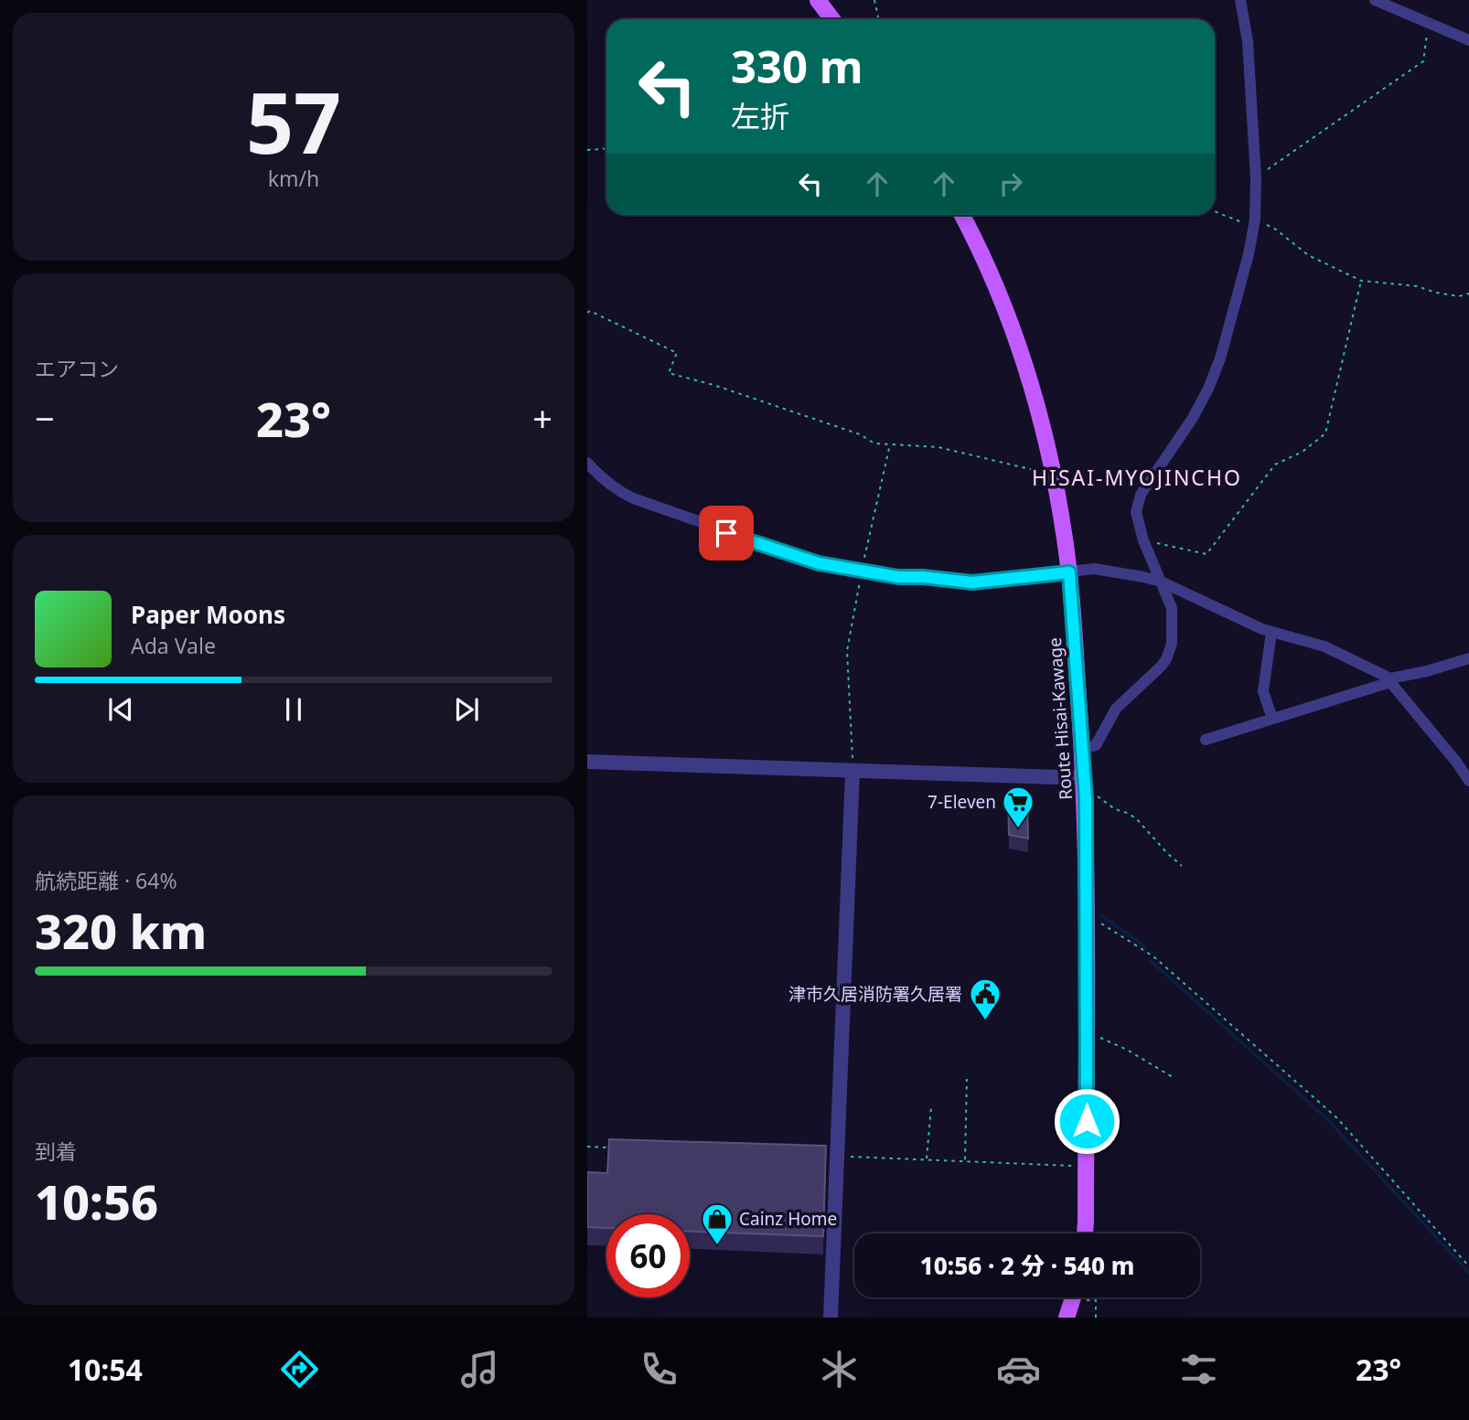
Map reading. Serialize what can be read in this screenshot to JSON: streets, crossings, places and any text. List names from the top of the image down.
{
  "streets": {
    "main road": ["Route Hisai-Kawage"]
  },
  "districts": ["HISAI-MYOJINCHO"],
  "places": {
    "supermarket": ["7-Eleven"],
    "public building": ["津市久居消防署久居署"],
    "shop": ["Cainz Home"]
  },
  "page": {
    "tile": [
      ["57", "km/h"],
      "エアコン",
      ["航続距離 · 64%", "320 km"],
      ["到着", "10:56"]
    ],
    "turn": ["330 m", "左折"],
    "heat": ["−", "23°", "+"],
    "song": ["Paper Moons", "Ada Vale"],
    "limit": "60",
    "trip": "10:56 · 2 分 · 540 m",
    "tabs": ["10:54", "23°"]
  }
}
